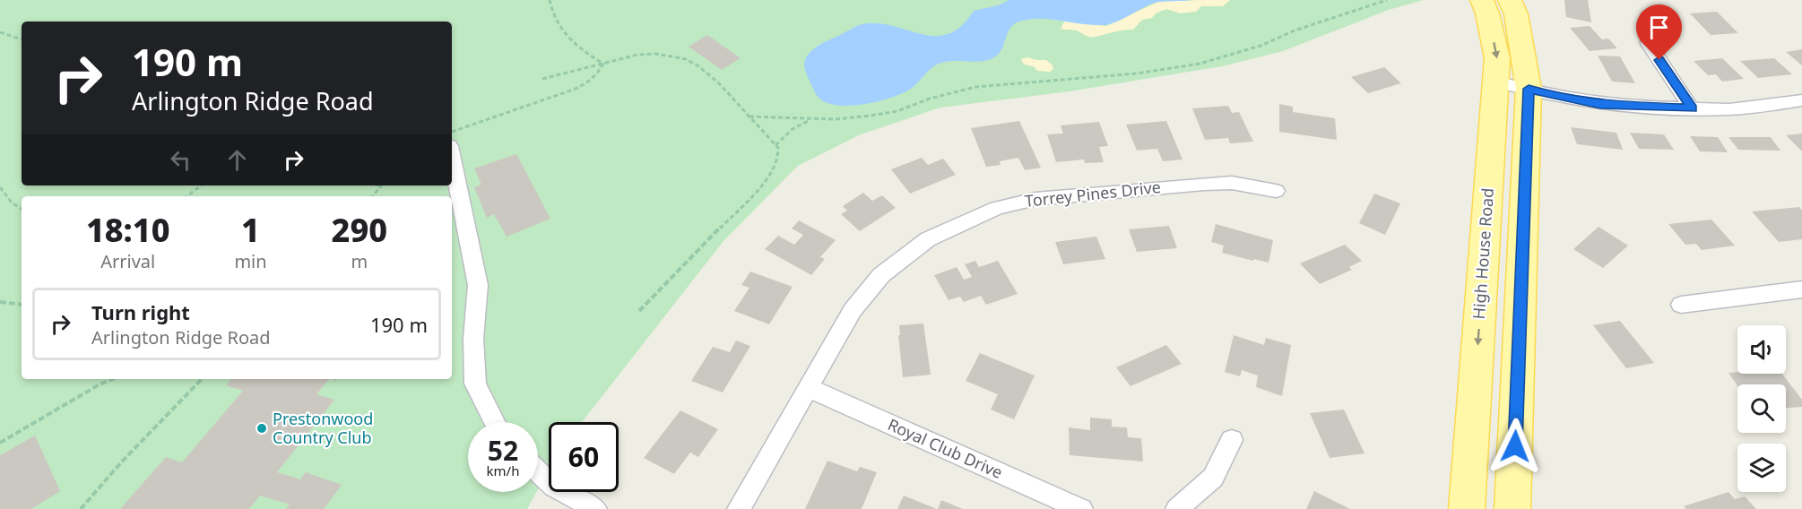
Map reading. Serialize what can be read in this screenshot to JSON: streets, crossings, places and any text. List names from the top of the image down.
{
  "streets": {
    "main road": ["High House Road"],
    "street": ["Torrey Pines Drive", "Royal Club Drive"]
  },
  "crossings": [
    ["Torrey Pines Drive", "Royal Club Drive"]
  ],
  "places": ["Prestonwood Country Club"],
  "page": {
    "turn": ["190 m", "Arlington Ridge Road"],
    "eta": [
      "18:10",
      "Arrival",
      "1",
      "min",
      "290",
      "m"
    ],
    "list": [
      {
        "name": "Turn right",
        "note": "Arlington Ridge Road",
        "value": "190 m"
      }
    ],
    "speed": "52 km/h",
    "limit": "60"
  }
}
